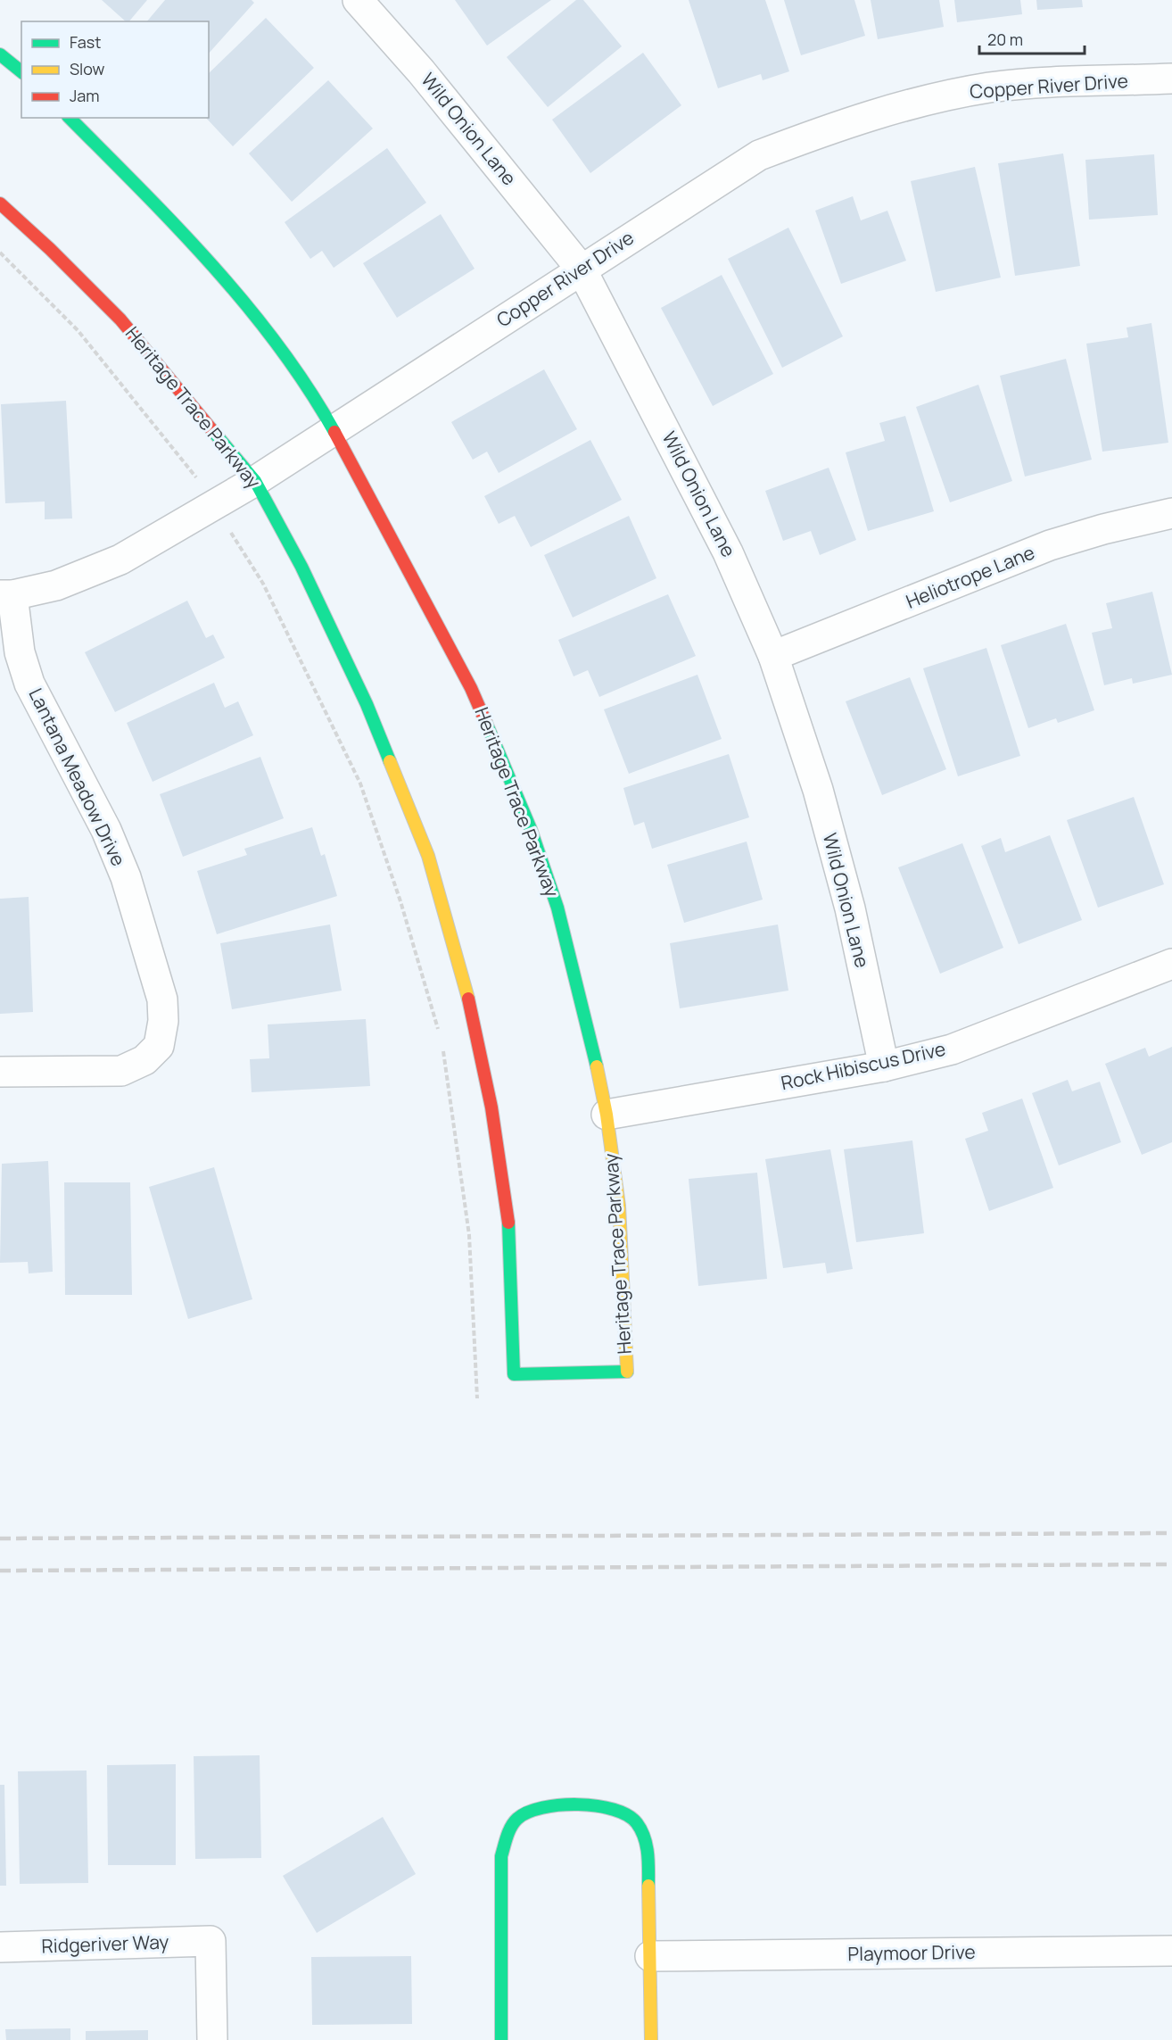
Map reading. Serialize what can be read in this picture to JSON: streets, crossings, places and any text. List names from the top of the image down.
{
  "streets": {
    "street": [
      "Copper River Drive",
      "Wild Onion Lane",
      "Heritage Trace Parkway",
      "Heliotrope Lane",
      "Lantana Meadow Drive",
      "Rock Hibiscus Drive",
      "Ridgeriver Way",
      "Playmoor Drive"
    ]
  },
  "crossings": [
    ["Copper River Drive", "Wild Onion Lane"],
    ["Copper River Drive", "Heritage Trace Parkway"],
    ["Copper River Drive", "Lantana Meadow Drive"],
    ["Wild Onion Lane", "Heliotrope Lane"],
    ["Wild Onion Lane", "Rock Hibiscus Drive"],
    ["Heritage Trace Parkway", "Rock Hibiscus Drive"]
  ],
  "legend": ["Fast", "Slow", "Jam"],
  "scale_bar": "20 m"
}
